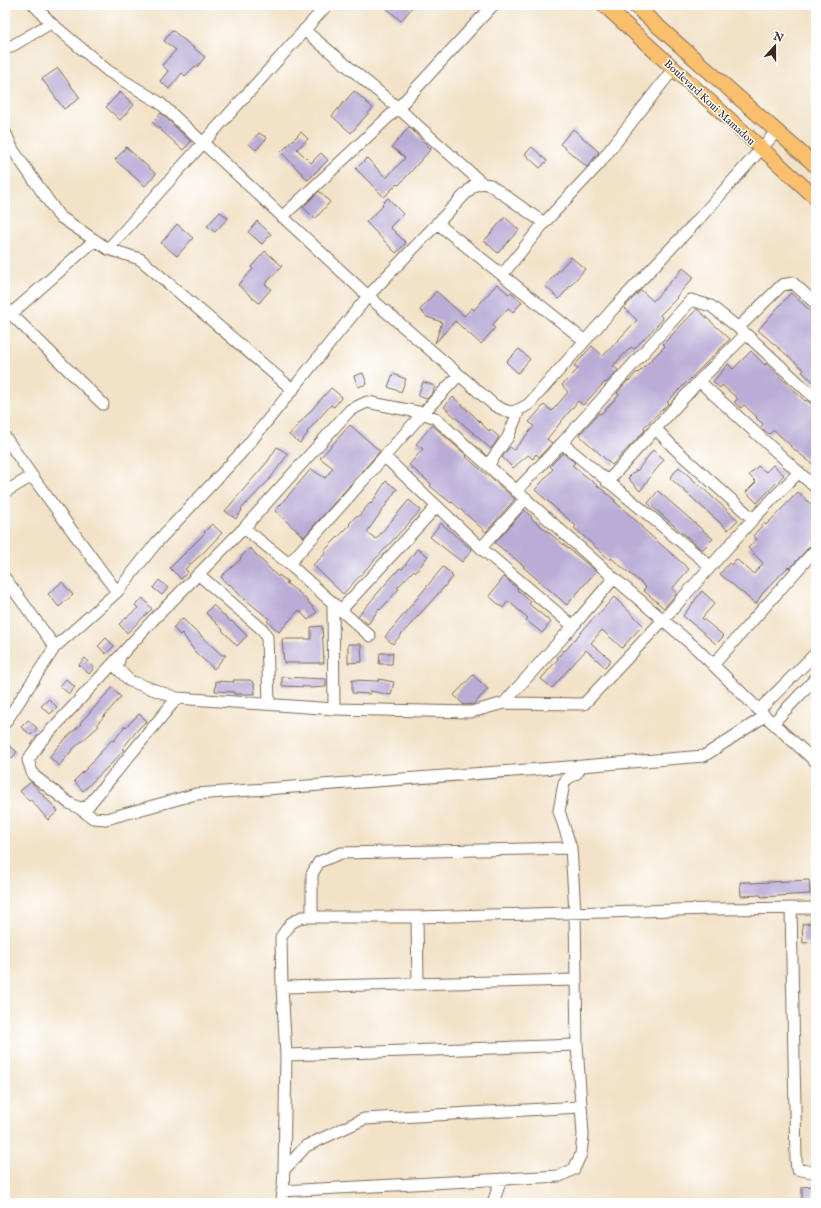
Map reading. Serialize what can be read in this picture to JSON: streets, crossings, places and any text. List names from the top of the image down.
{
  "streets": {
    "main road": ["Boulevard Koui Mamadou"]
  },
  "north": "top"
}
